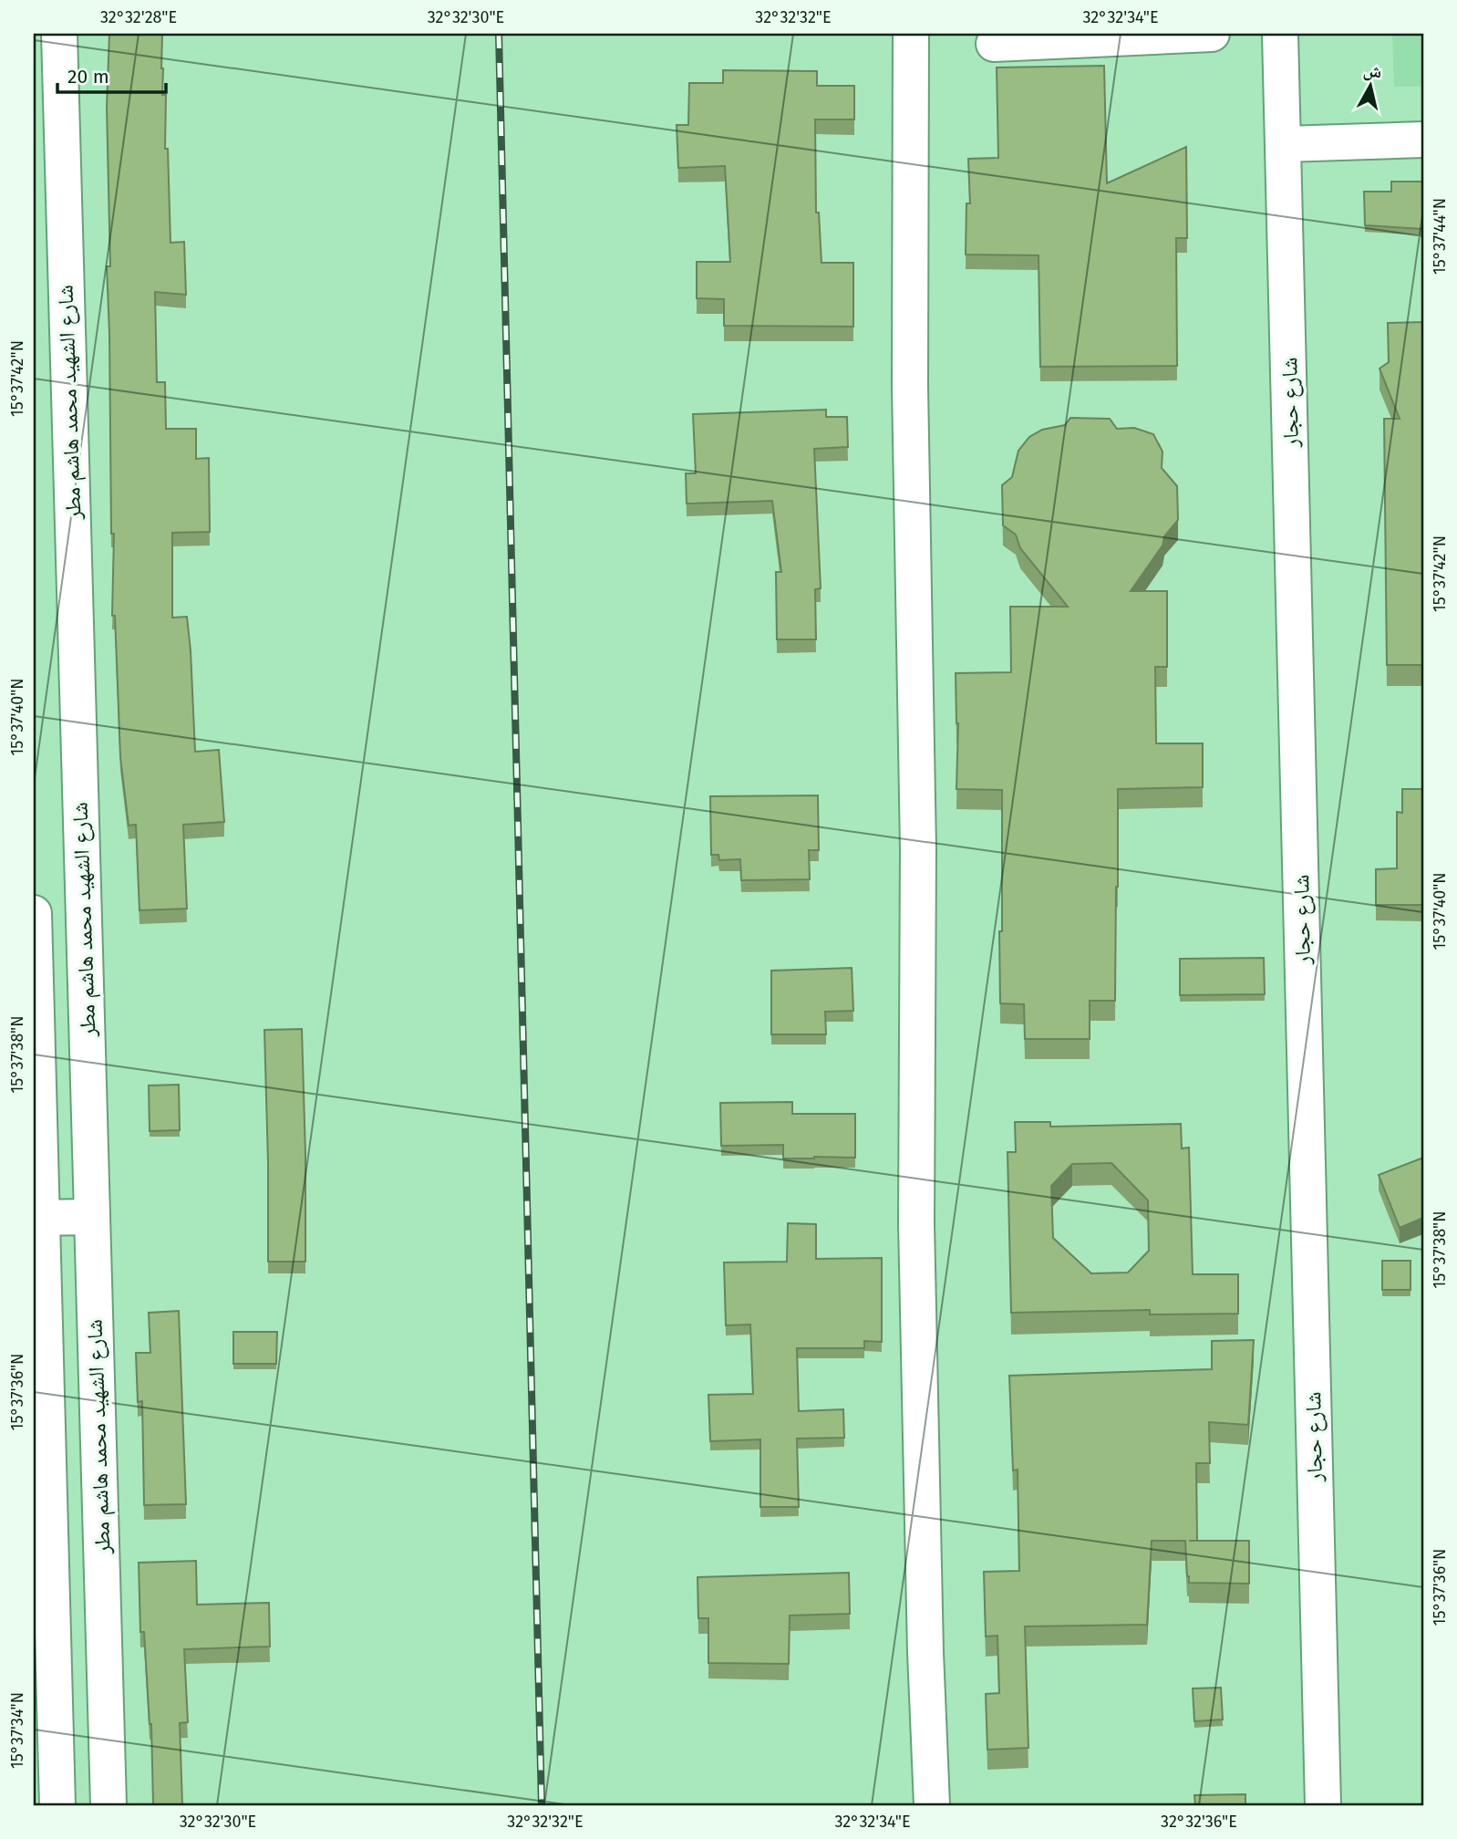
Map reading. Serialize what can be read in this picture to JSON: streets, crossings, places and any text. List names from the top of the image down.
{
  "streets": {
    "street": ["شارع الشهيد محمد هاشم مطر", "شارع حجار"]
  },
  "scale_bar": "20 m",
  "north": "top",
  "coordinates": [
    "32°32'28\"E",
    "32°32'30\"E",
    "32°32'32\"E",
    "32°32'34\"E",
    "15°37'44\"N",
    "15°37'42\"N",
    "15°37'40\"N",
    "15°37'38\"N",
    "15°37'36\"N",
    "15°37'34\"N",
    "32°32'36\"E"
  ]
}
